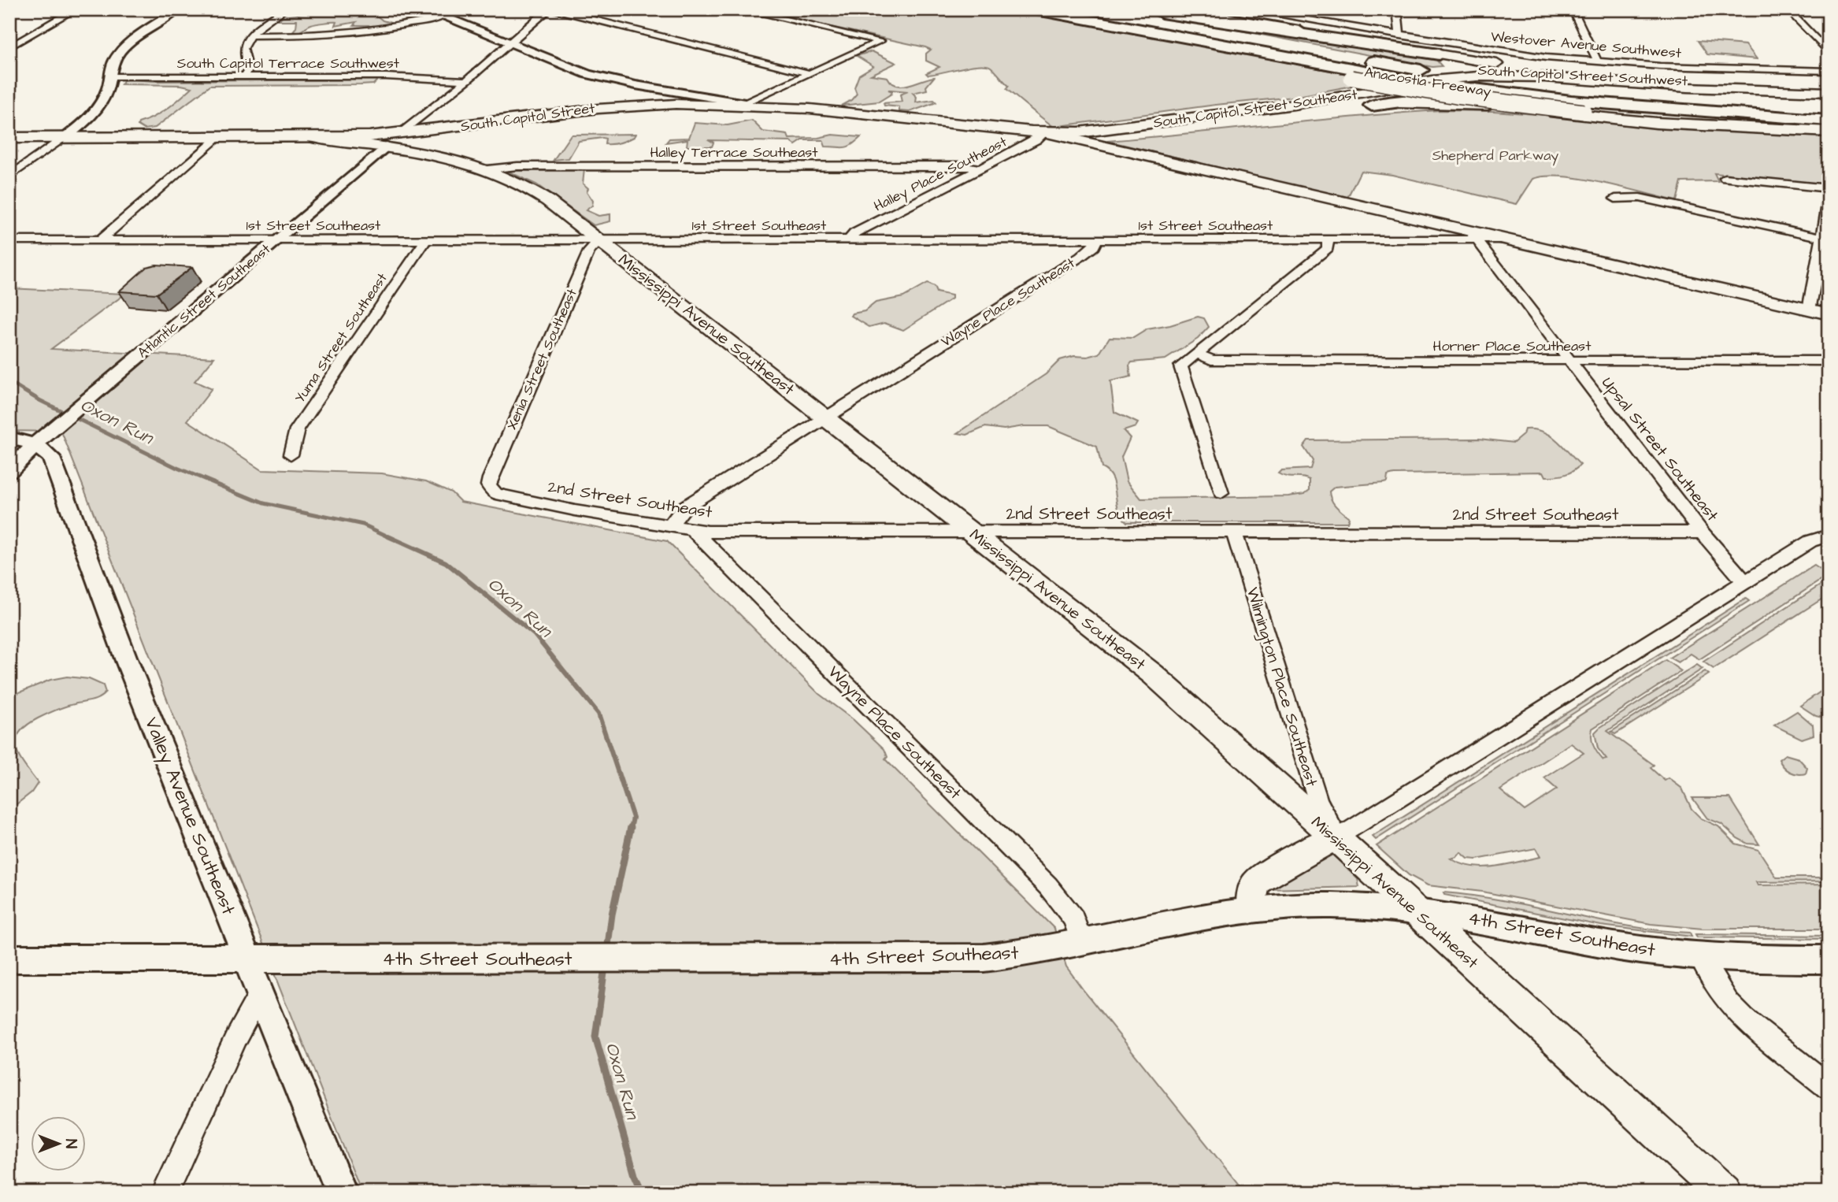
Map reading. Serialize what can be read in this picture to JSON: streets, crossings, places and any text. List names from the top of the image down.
{
  "streets": {
    "highway": ["Anacostia Freeway"],
    "main road": [
      "South Capitol Street Southwest",
      "South Capitol Street Southeast",
      "South Capitol Street",
      "Atlantic Street Southeast",
      "Mississippi Avenue Southeast"
    ],
    "street": [
      "Westover Avenue Southwest",
      "South Capitol Terrace Southwest",
      "Halley Terrace Southeast",
      "Halley Place Southeast",
      "1st Street Southeast",
      "Wayne Place Southeast",
      "Yuma Street Southeast",
      "Horner Place Southeast",
      "Xenia Street Southeast",
      "Upsal Street Southeast",
      "2nd Street Southeast",
      "Wilmington Place Southeast",
      "Valley Avenue Southeast",
      "4th Street Southeast"
    ]
  },
  "crossings": [
    ["South Capitol Street Southwest", "South Capitol Street Southeast"],
    ["South Capitol Street Southwest", "South Capitol Street"],
    ["South Capitol Street Southwest", "Halley Place Southeast"],
    ["South Capitol Street Southeast", "South Capitol Street"],
    ["South Capitol Street Southeast", "Halley Place Southeast"],
    ["South Capitol Street", "Halley Place Southeast"],
    ["South Capitol Street", "Atlantic Street Southeast"],
    ["South Capitol Street", "Mississippi Avenue Southeast"],
    ["Halley Terrace Southeast", "Halley Place Southeast"],
    ["Halley Terrace Southeast", "Mississippi Avenue Southeast"],
    ["Halley Place Southeast", "1st Street Southeast"],
    ["1st Street Southeast", "Atlantic Street Southeast"],
    ["1st Street Southeast", "Wayne Place Southeast"],
    ["1st Street Southeast", "Mississippi Avenue Southeast"],
    ["1st Street Southeast", "Yuma Street Southeast"],
    ["1st Street Southeast", "Xenia Street Southeast"],
    ["1st Street Southeast", "Upsal Street Southeast"],
    ["Atlantic Street Southeast", "Mississippi Avenue Southeast"],
    ["Atlantic Street Southeast", "Valley Avenue Southeast"],
    ["Wayne Place Southeast", "Mississippi Avenue Southeast"],
    ["Wayne Place Southeast", "2nd Street Southeast"],
    ["Wayne Place Southeast", "4th Street Southeast"],
    ["Mississippi Avenue Southeast", "Xenia Street Southeast"],
    ["Mississippi Avenue Southeast", "2nd Street Southeast"],
    ["Mississippi Avenue Southeast", "Wilmington Place Southeast"],
    ["Mississippi Avenue Southeast", "4th Street Southeast"],
    ["Horner Place Southeast", "Upsal Street Southeast"],
    ["Xenia Street Southeast", "2nd Street Southeast"],
    ["Upsal Street Southeast", "2nd Street Southeast"],
    ["2nd Street Southeast", "Wilmington Place Southeast"],
    ["Valley Avenue Southeast", "4th Street Southeast"]
  ],
  "water": ["Oxon Run"],
  "parks": ["Shepherd Parkway"],
  "north": "right"
}
